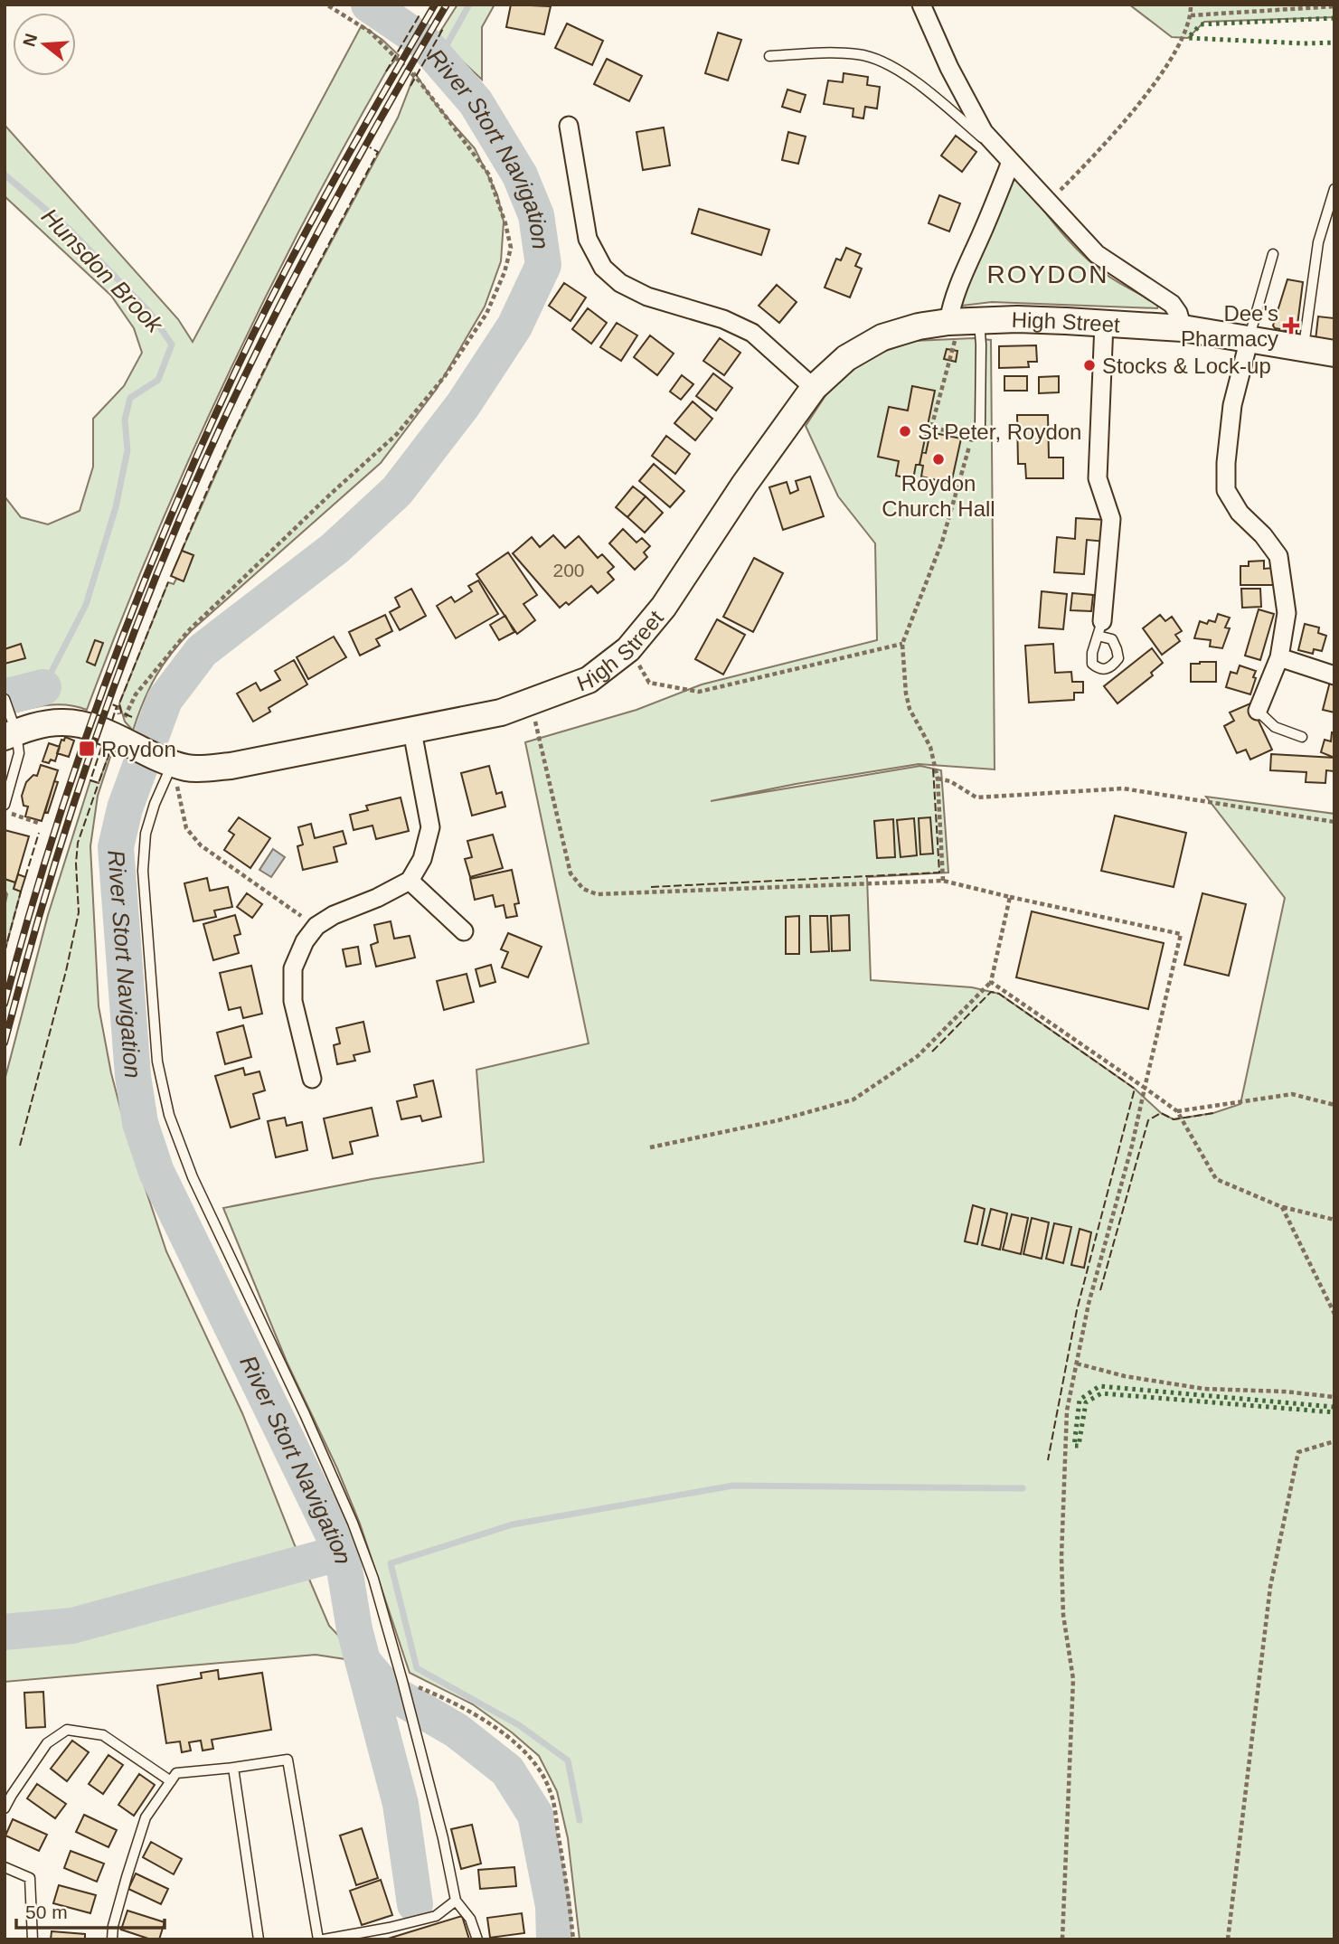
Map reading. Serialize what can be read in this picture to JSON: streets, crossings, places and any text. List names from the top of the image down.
{
  "streets": {
    "main road": ["High Street"]
  },
  "districts": ["ROYDON"],
  "water": ["River Stort Navigation", "Hunsdon Brook"],
  "places": {
    "health": ["Dee's Pharmacy"],
    "other": ["Stocks & Lock-up", "St Peter, Roydon", "Roydon Church Hall"],
    "transit": ["Roydon"]
  },
  "house_numbers": ["200"],
  "scale_bar": "50 m",
  "north": "left"
}
